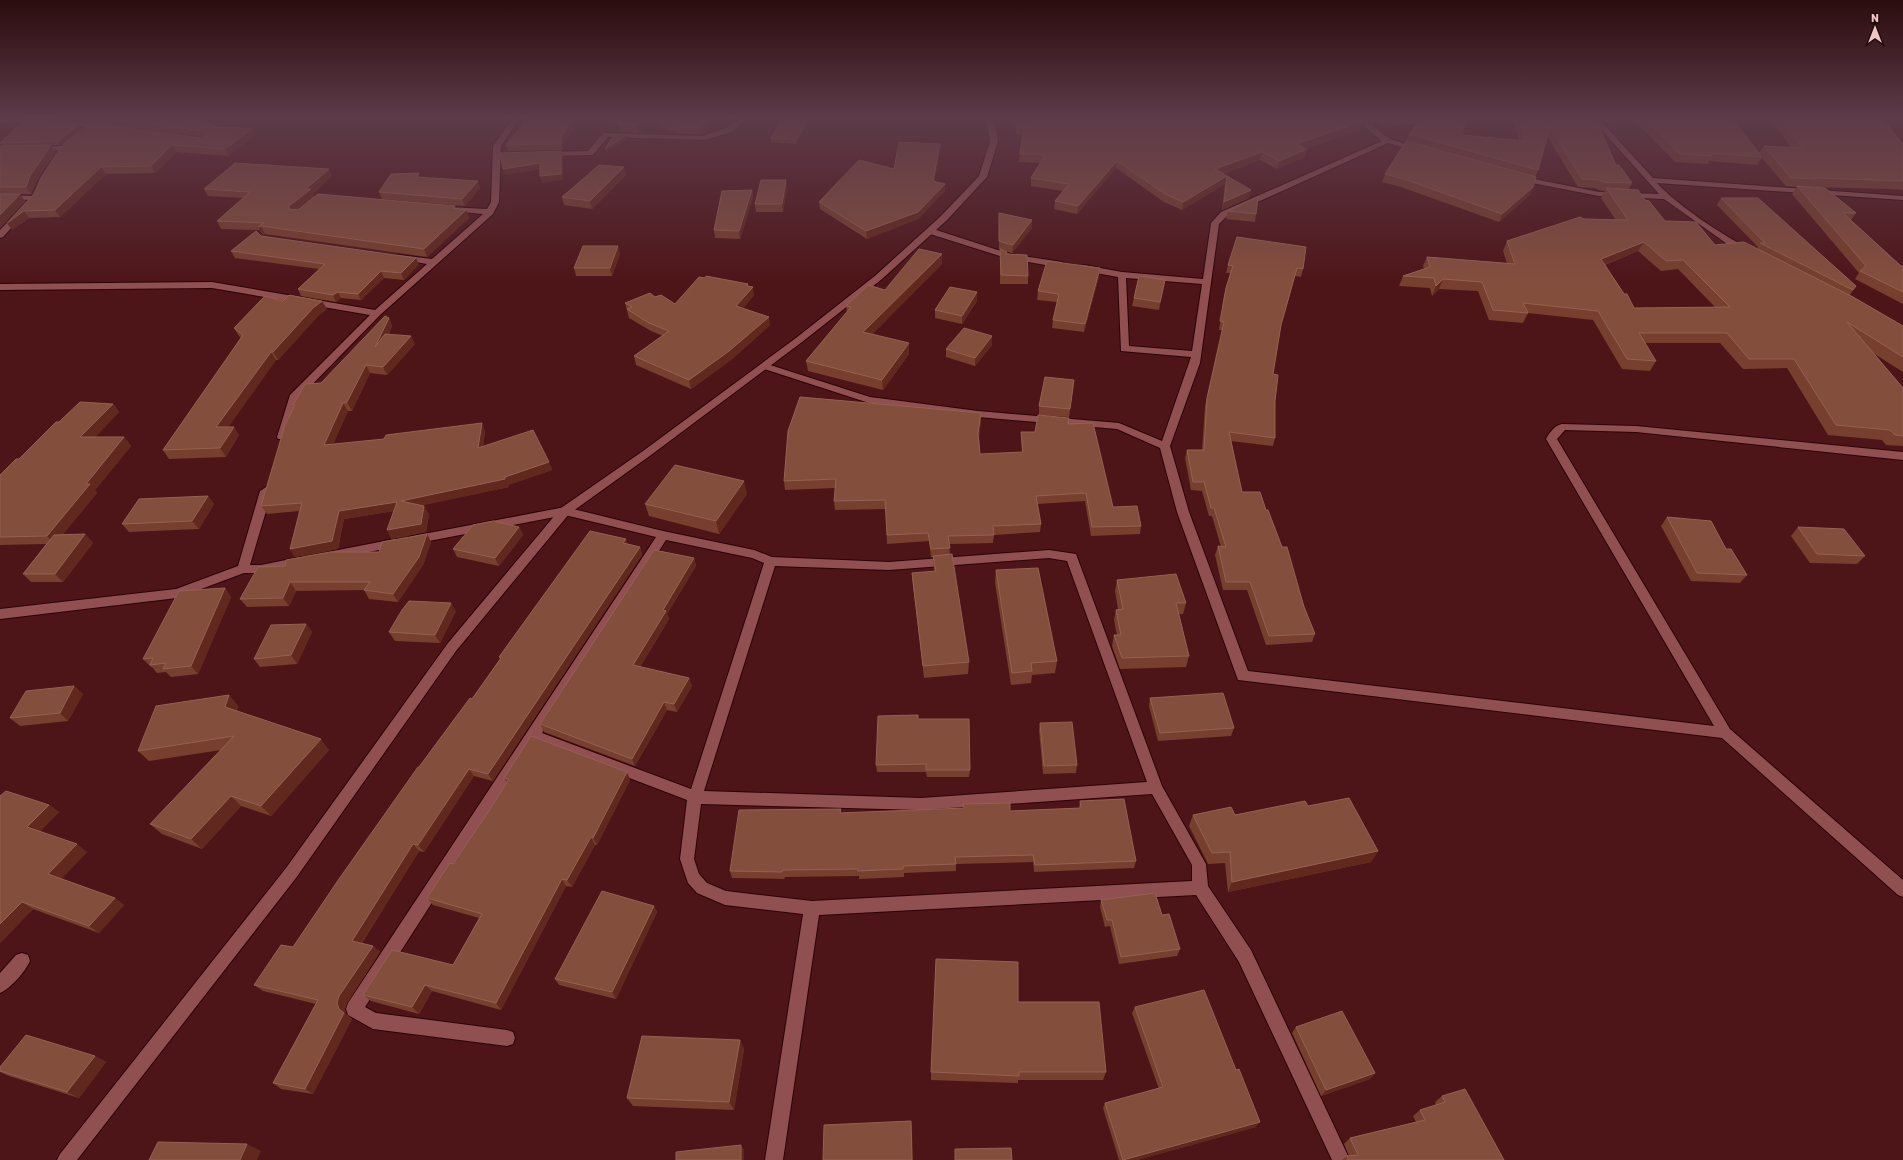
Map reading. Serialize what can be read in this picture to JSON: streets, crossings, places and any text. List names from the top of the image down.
{
  "north": "top"
}
